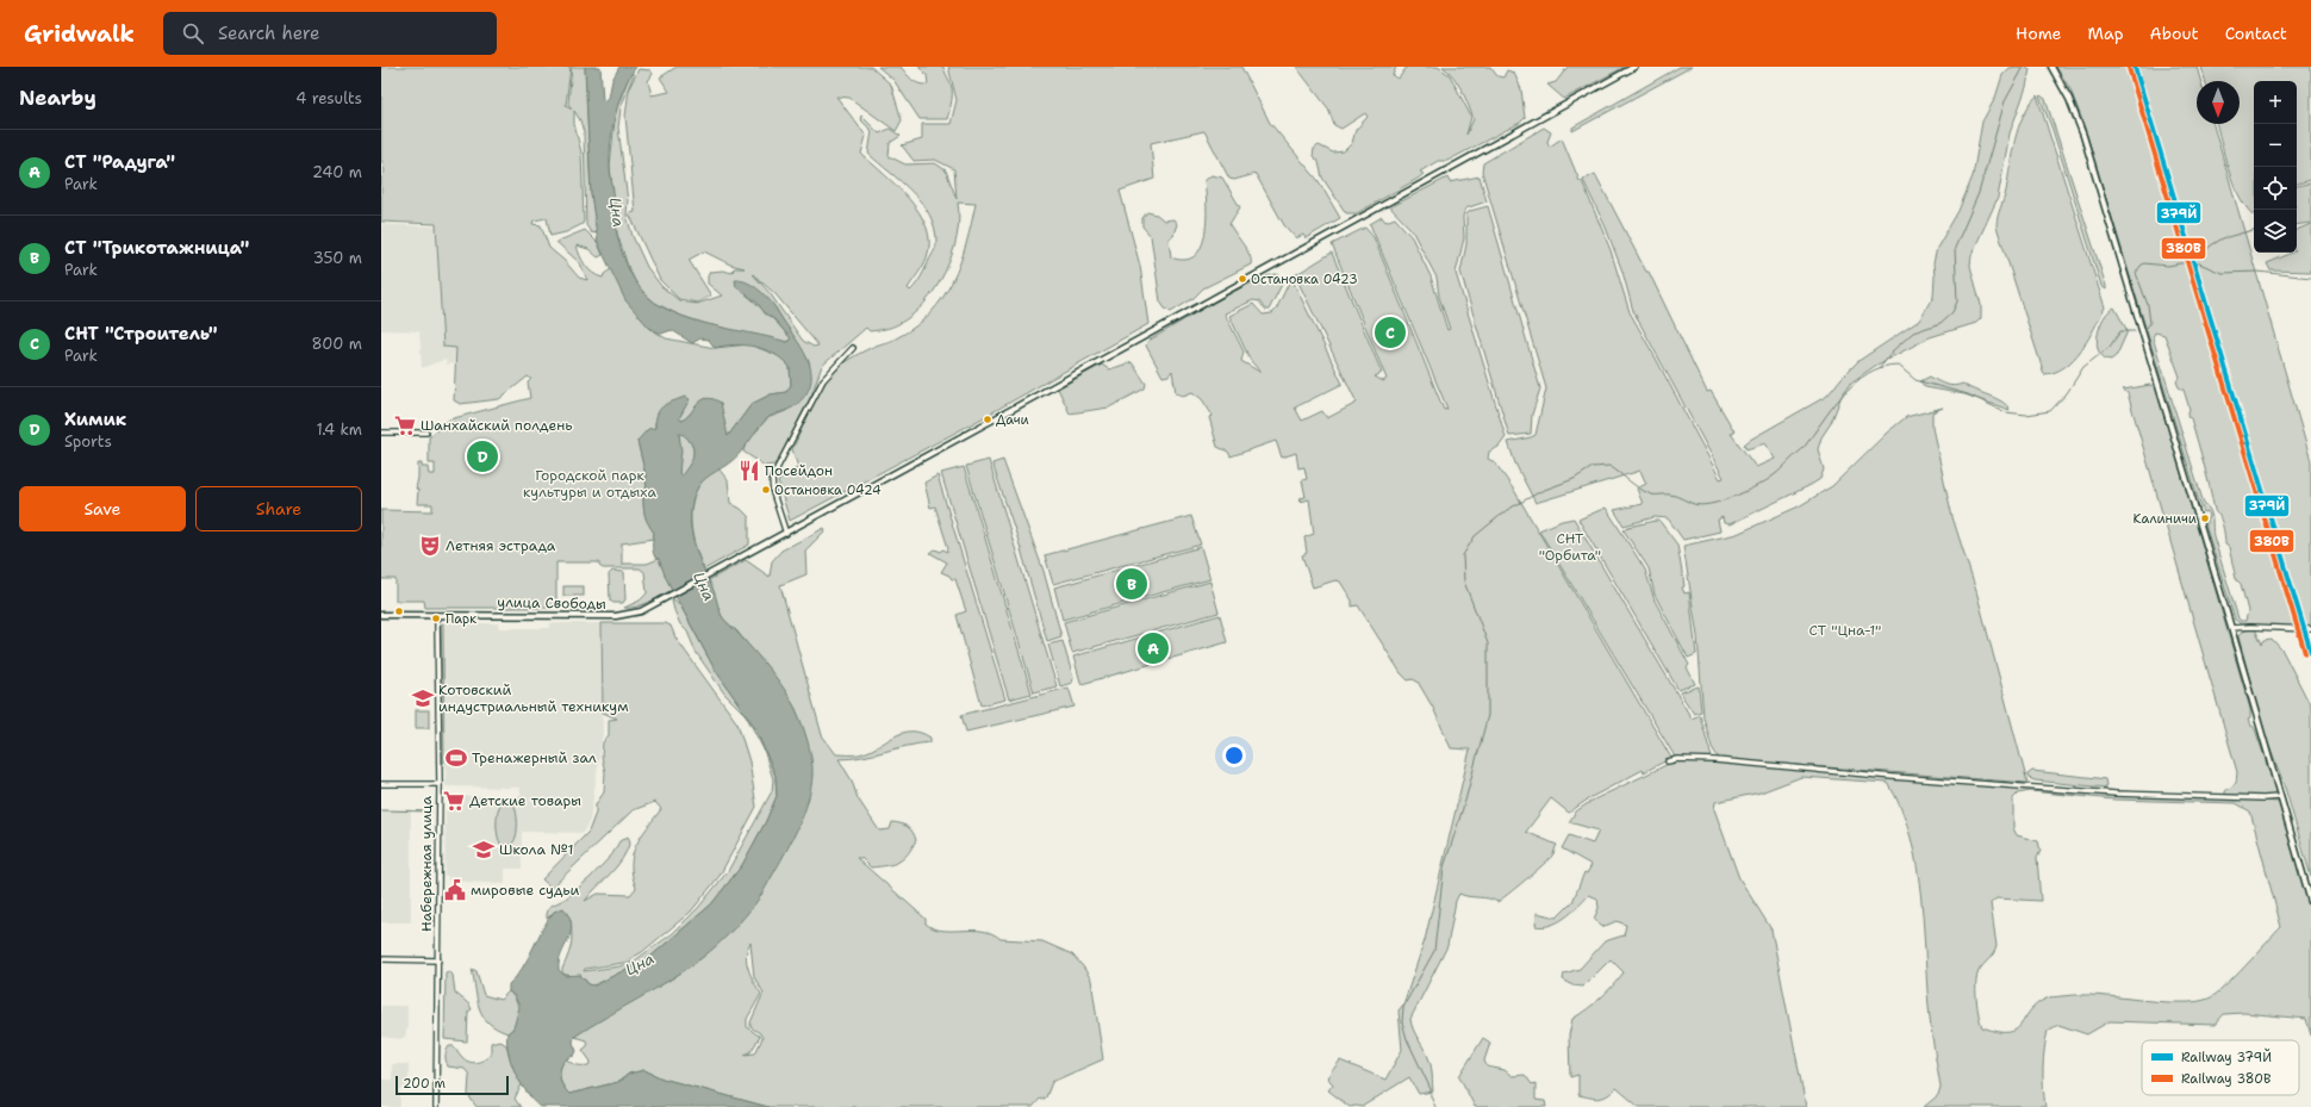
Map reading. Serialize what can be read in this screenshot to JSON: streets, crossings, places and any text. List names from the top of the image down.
{
  "streets": {
    "main road": ["улица Свободы"],
    "street": ["Набережная улица"]
  },
  "water": ["Цна"],
  "parks": ["Городской парк культуры и отдыха", "CНТ \"Орбита\"", "СТ \"Цна-1\""],
  "places": {
    "other": [
      "Остановка 0423",
      "Дачи",
      "Остановка 0424",
      "Калиничи",
      "Парк"
    ],
    "supermarket": ["Шанхайский полдень", "Детские товары"],
    "restaurant": ["Посейдон"],
    "theatre": ["Летняя эстрада"],
    "school or university": ["Котовский индустриальный техникум", "Школа №1"],
    "sports": ["Тренажерный зал"],
    "public building": ["мировые судьи"]
  },
  "lines": ["rail line 379Й", "rail line 380В"],
  "legend": ["Railway 379Й", "Railway 380В"],
  "scale_bar": "200 m",
  "north": "bottom",
  "page": {
    "header": "Gridwalk",
    "search": "Search here",
    "nav": [
      "Home",
      "Map",
      "About",
      "Contact"
    ],
    "heading": ["Nearby", "4 results"],
    "map_buttons": ["+", "−"],
    "list": [
      {
        "mark": "A",
        "name": "СТ \"Радуга\"",
        "note": "Park",
        "value": "240 m"
      },
      {
        "mark": "B",
        "name": "СТ \"Трикотажница\"",
        "note": "Park",
        "value": "350 m"
      },
      {
        "mark": "C",
        "name": "CНТ \"Строитель\"",
        "note": "Park",
        "value": "800 m"
      },
      {
        "mark": "D",
        "name": "Химик",
        "note": "Sports",
        "value": "1.4 km"
      }
    ],
    "pins": [
      "C",
      "D",
      "B",
      "A"
    ],
    "buttons": ["Save", "Share"],
    "scale": "200 m"
  }
}
